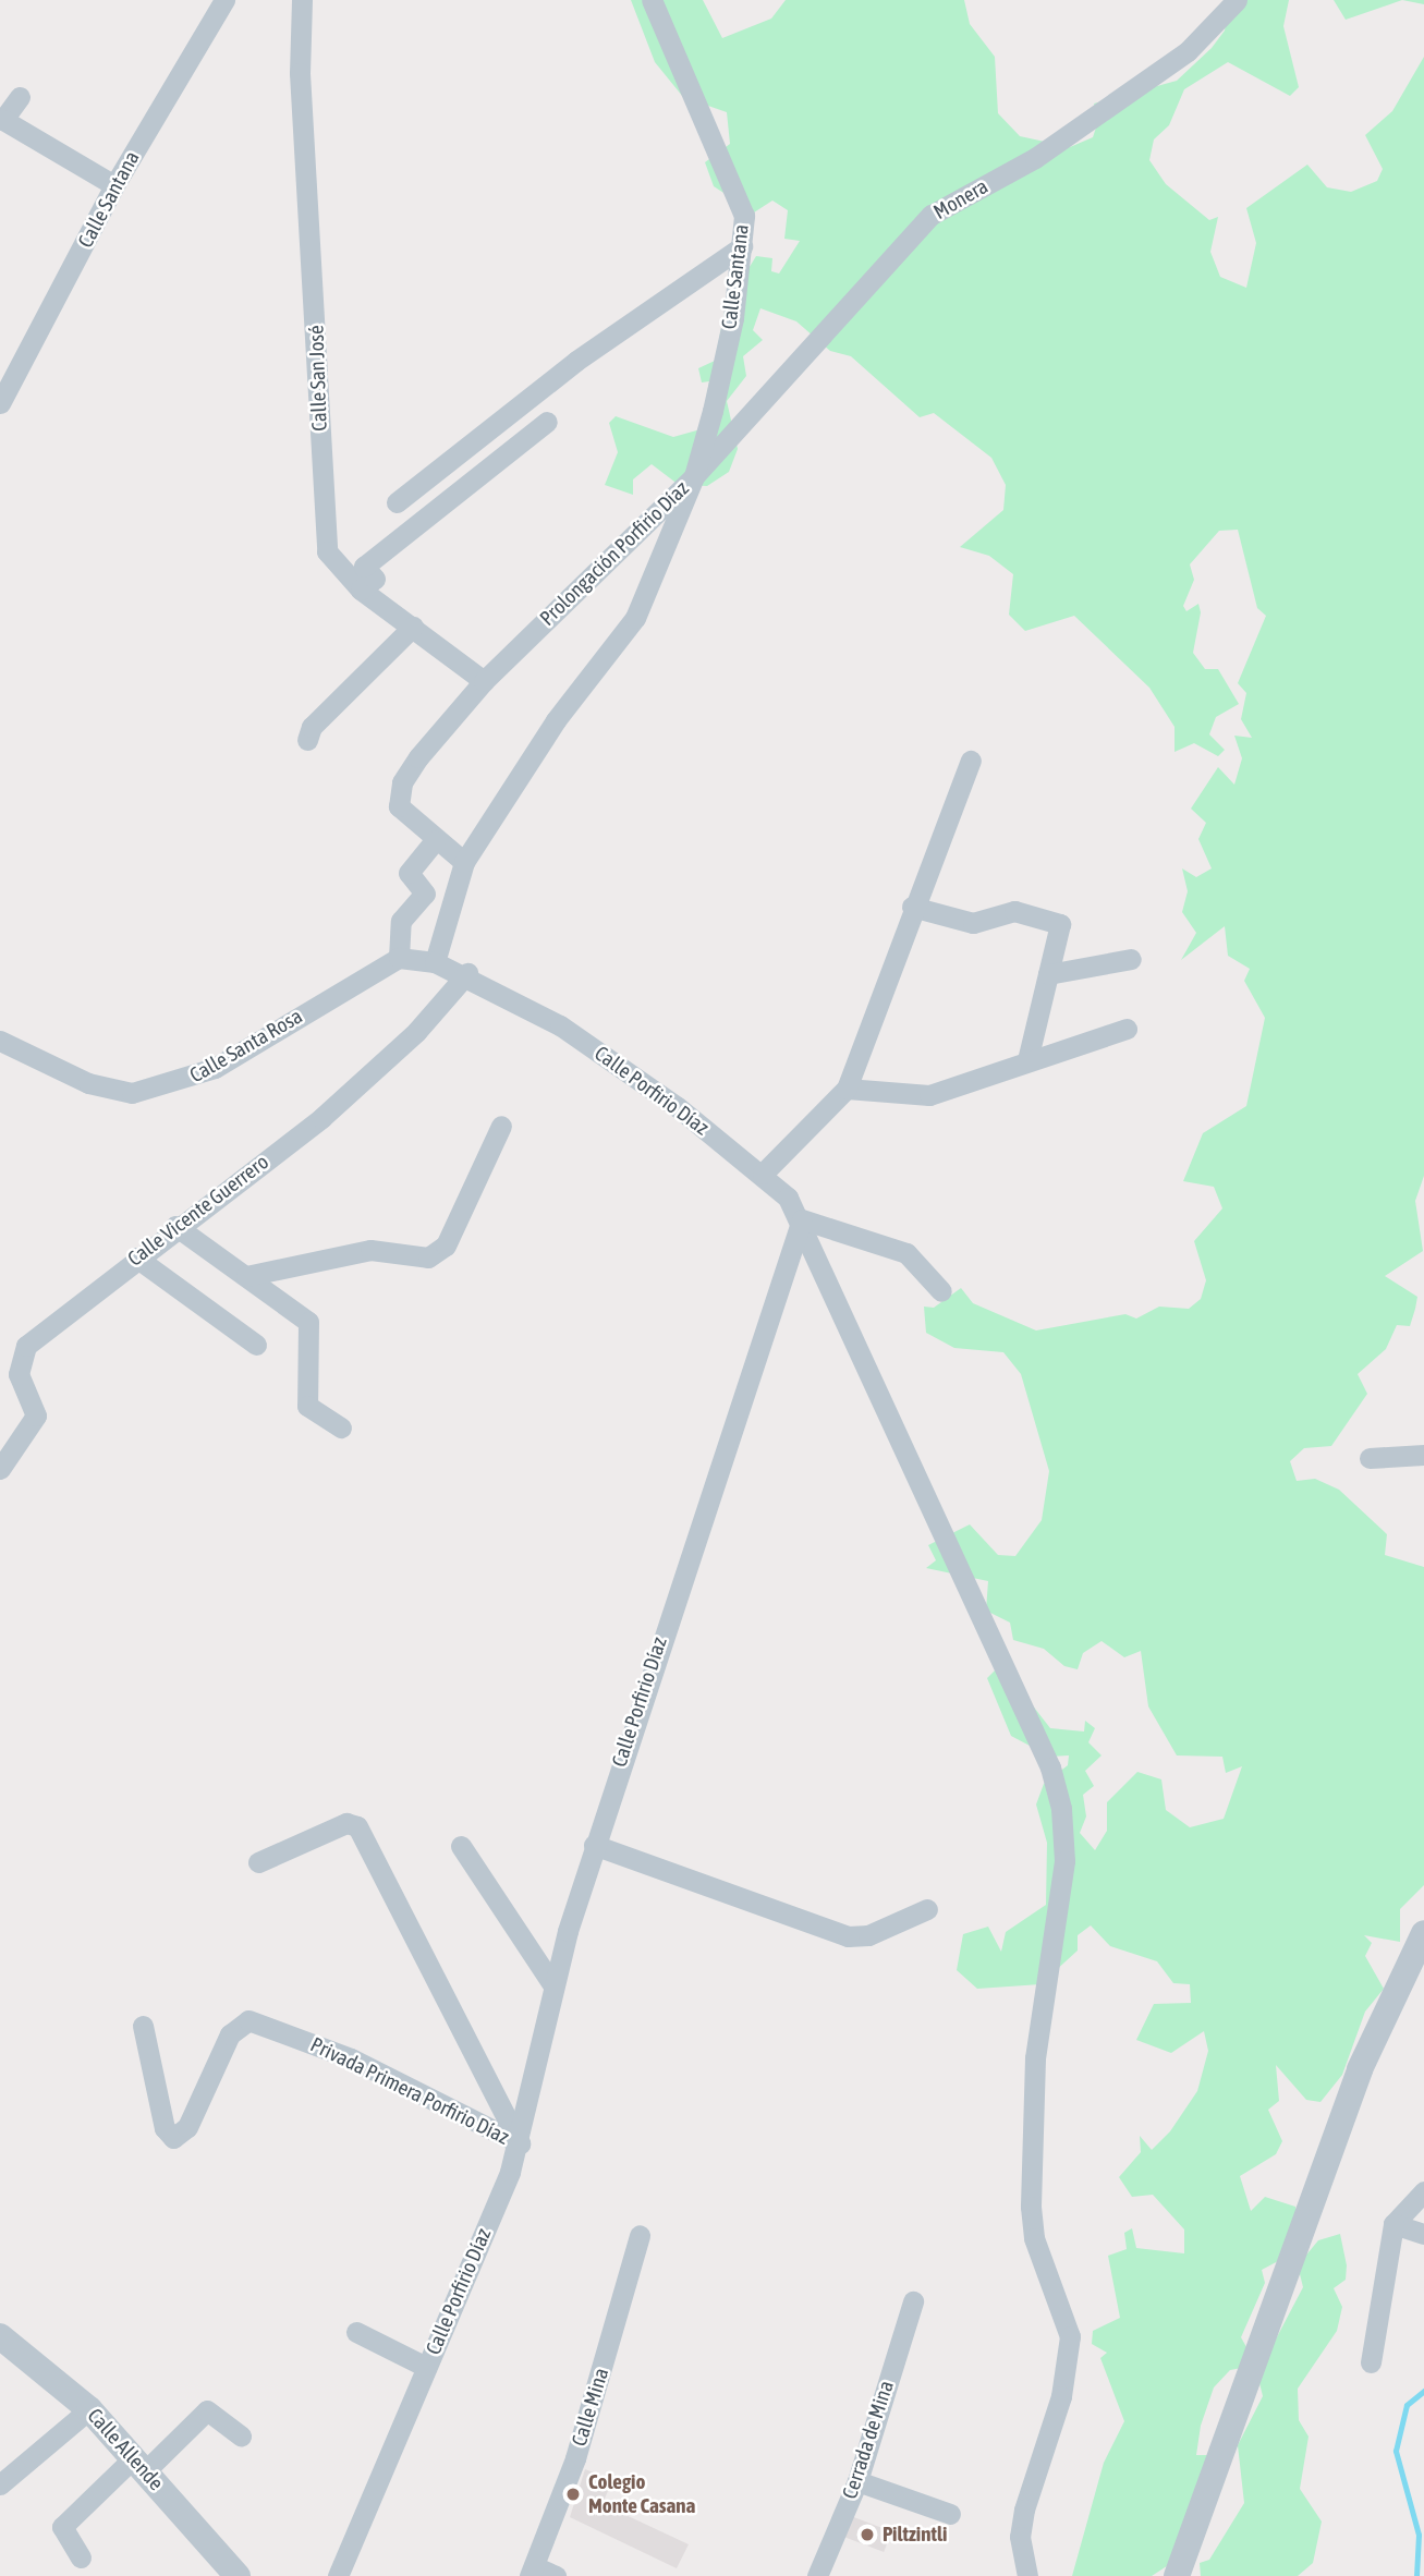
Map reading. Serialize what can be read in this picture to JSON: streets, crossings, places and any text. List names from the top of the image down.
{
  "streets": {
    "street": [
      "Calle Santana",
      "Monera",
      "Calle San José",
      "Prolongación Porfirio Díaz",
      "Calle Santa Rosa",
      "Calle Porfirio Díaz",
      "Calle Vicente Guerrero",
      "Privada Primera Porfirio Díaz",
      "Calle Mina",
      "Cerrada de Mina",
      "Calle Allende"
    ]
  },
  "crossings": [
    ["Calle Santana", "Monera"],
    ["Calle Santana", "Prolongación Porfirio Díaz"],
    ["Monera", "Prolongación Porfirio Díaz"],
    ["Calle San José", "Prolongación Porfirio Díaz"],
    ["Calle Porfirio Díaz", "Calle Vicente Guerrero"],
    ["Calle Porfirio Díaz", "Privada Primera Porfirio Díaz"]
  ],
  "places": ["Colegio Monte Casana", "Piltzintli"]
}
